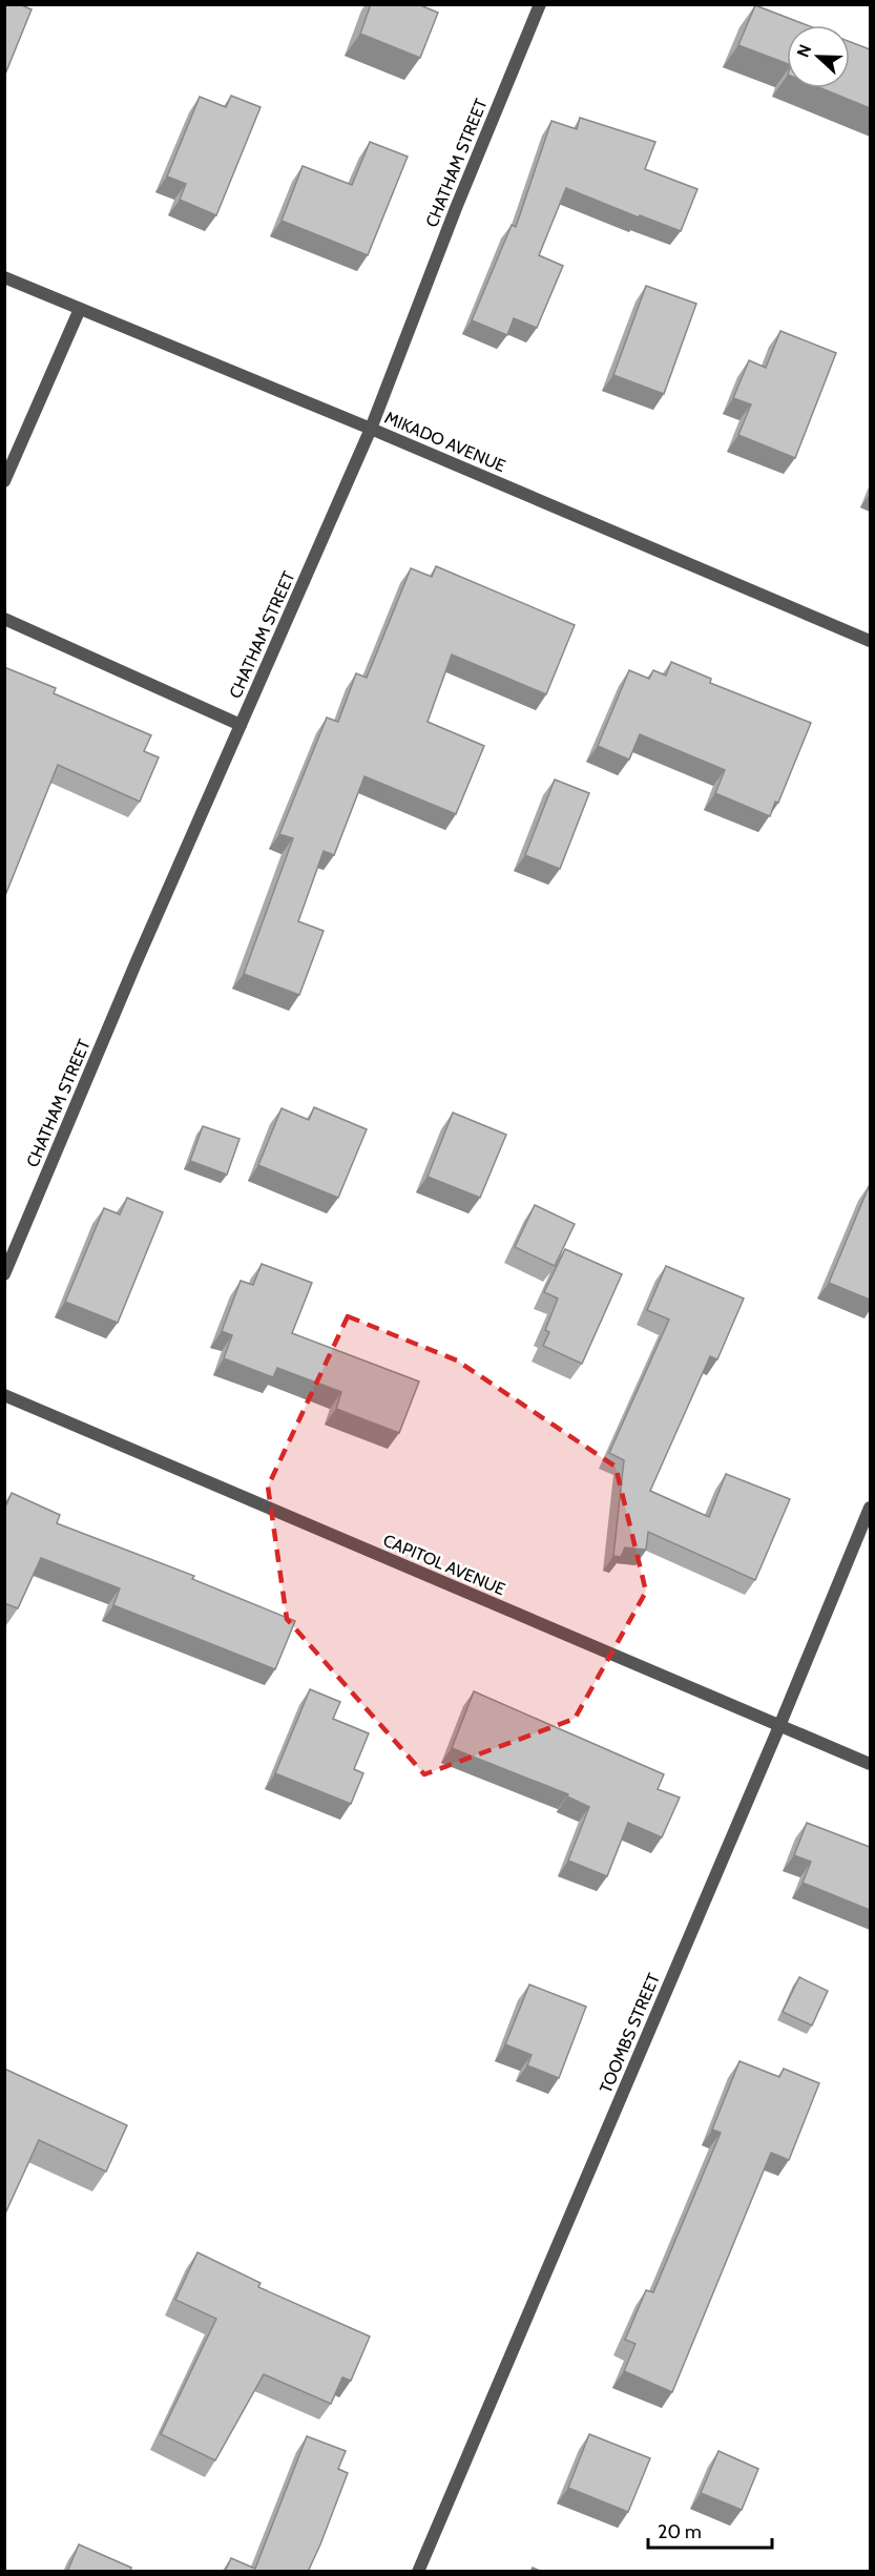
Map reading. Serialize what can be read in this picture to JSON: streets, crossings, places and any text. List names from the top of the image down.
{
  "streets": {
    "street": [
      "CHATHAM STREET",
      "MIKADO AVENUE",
      "CAPITOL AVENUE",
      "TOOMBS STREET"
    ]
  },
  "crossings": [
    ["CHATHAM STREET", "MIKADO AVENUE"],
    ["CAPITOL AVENUE", "TOOMBS STREET"]
  ],
  "scale_bar": "20 m",
  "north": "left"
}
